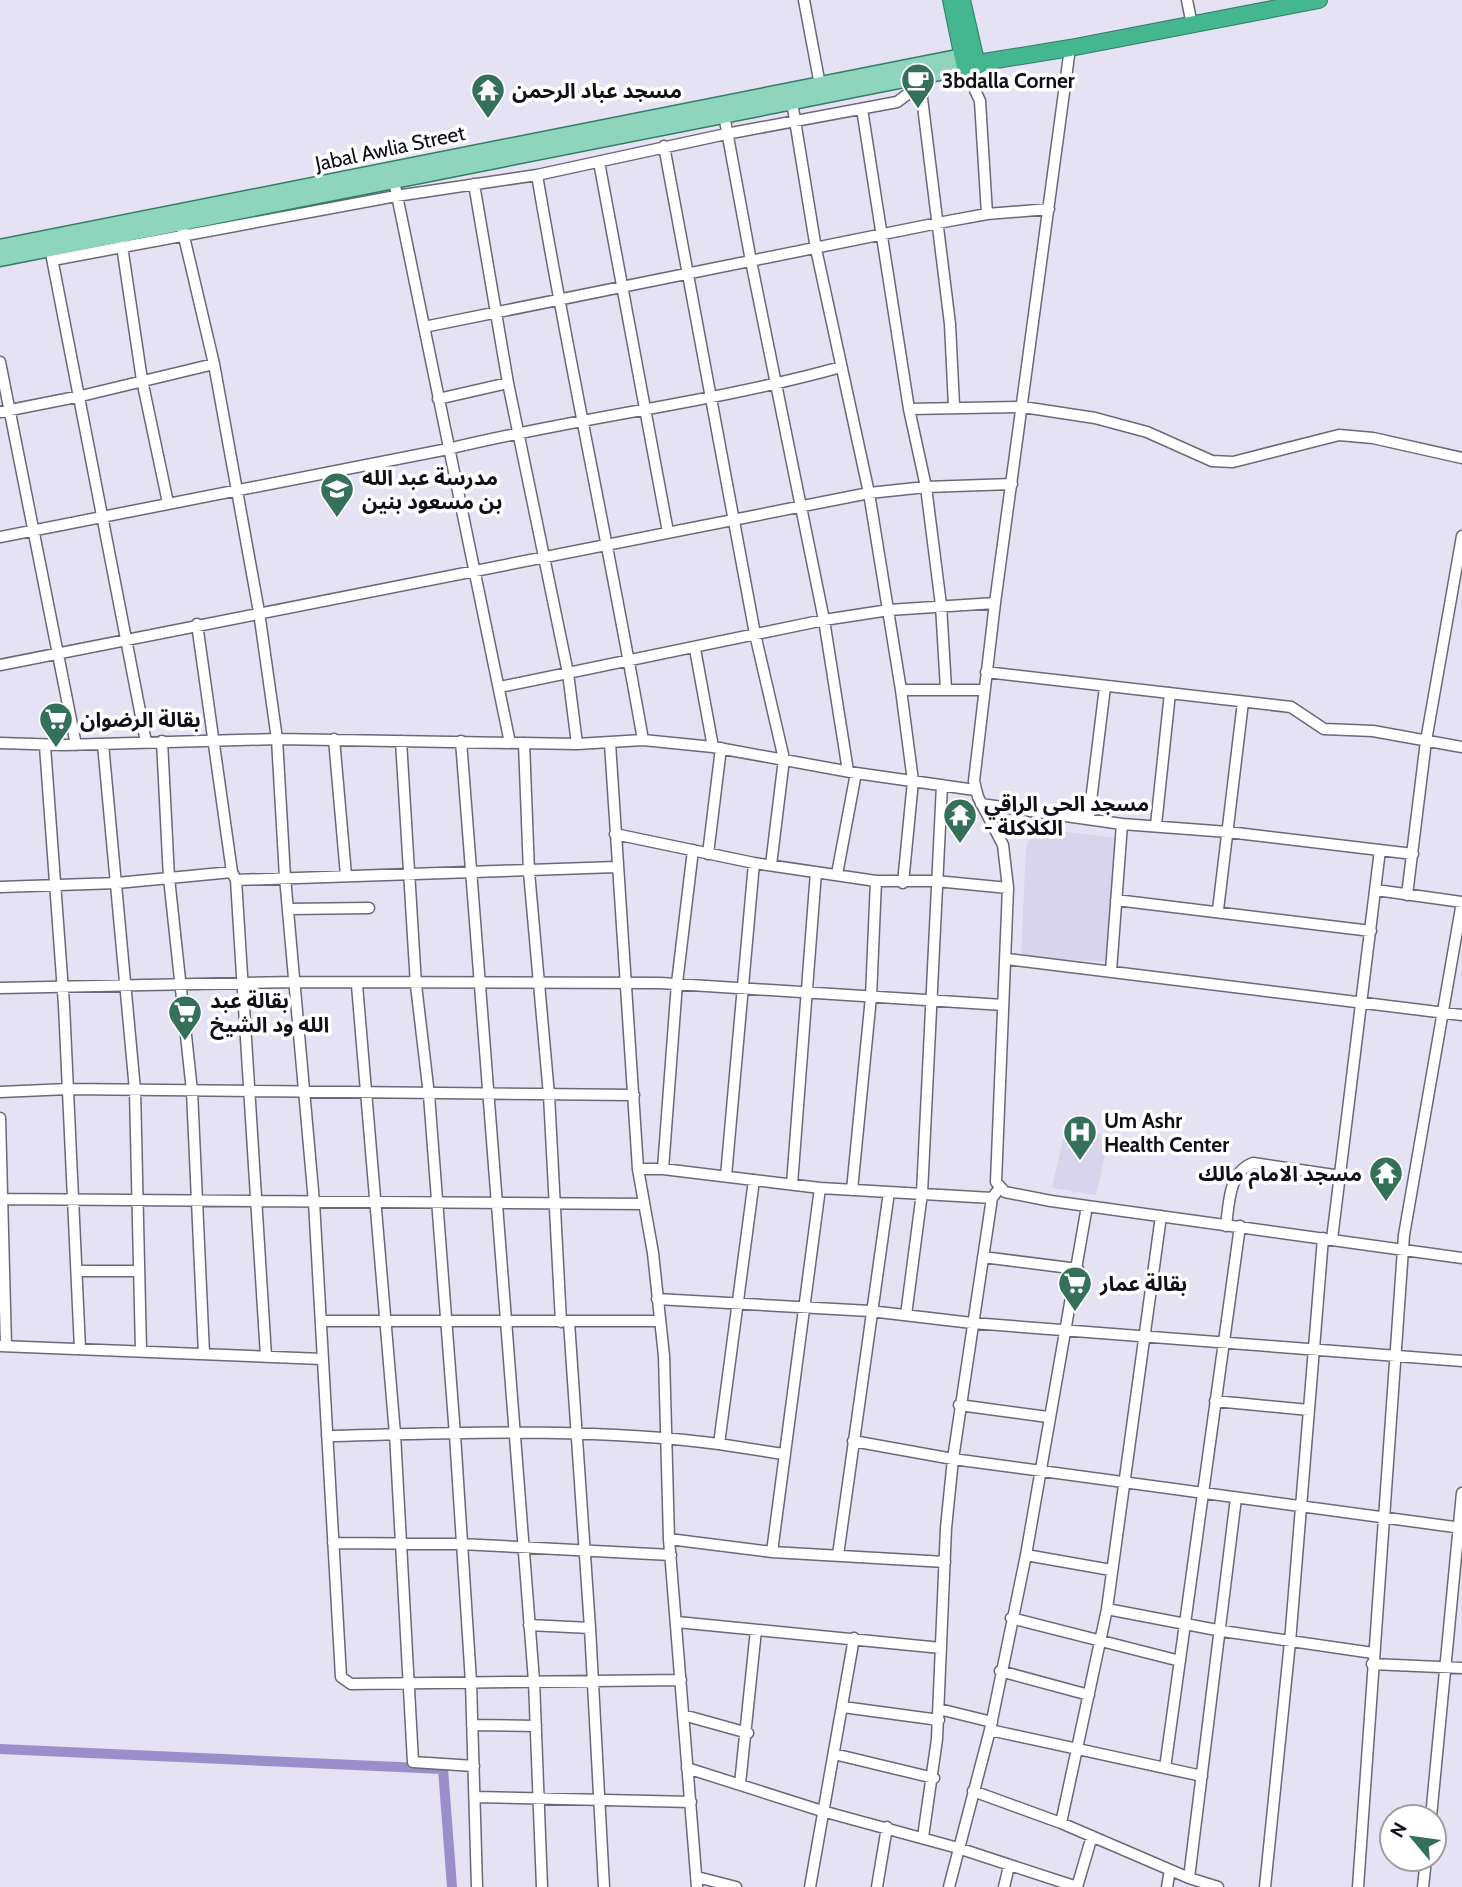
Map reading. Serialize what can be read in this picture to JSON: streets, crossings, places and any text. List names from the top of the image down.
{
  "streets": {
    "main road": ["Jabal Awlia Street"]
  },
  "places": {
    "cafe": ["3bdalla Corner"],
    "temple": ["مسجد عباد الرحمن", "مسجد الحي الراقي - الكلاكلة", "مسجد الامام مالك"],
    "school or university": ["مدرسة عبد الله بن مسعود بنين"],
    "supermarket": ["بقالة الرضوان", "بقالة عبد الله ود الشيخ", "بقالة عمار"],
    "hospital": ["Um Ashr Health Center"]
  },
  "north": "top left"
}
